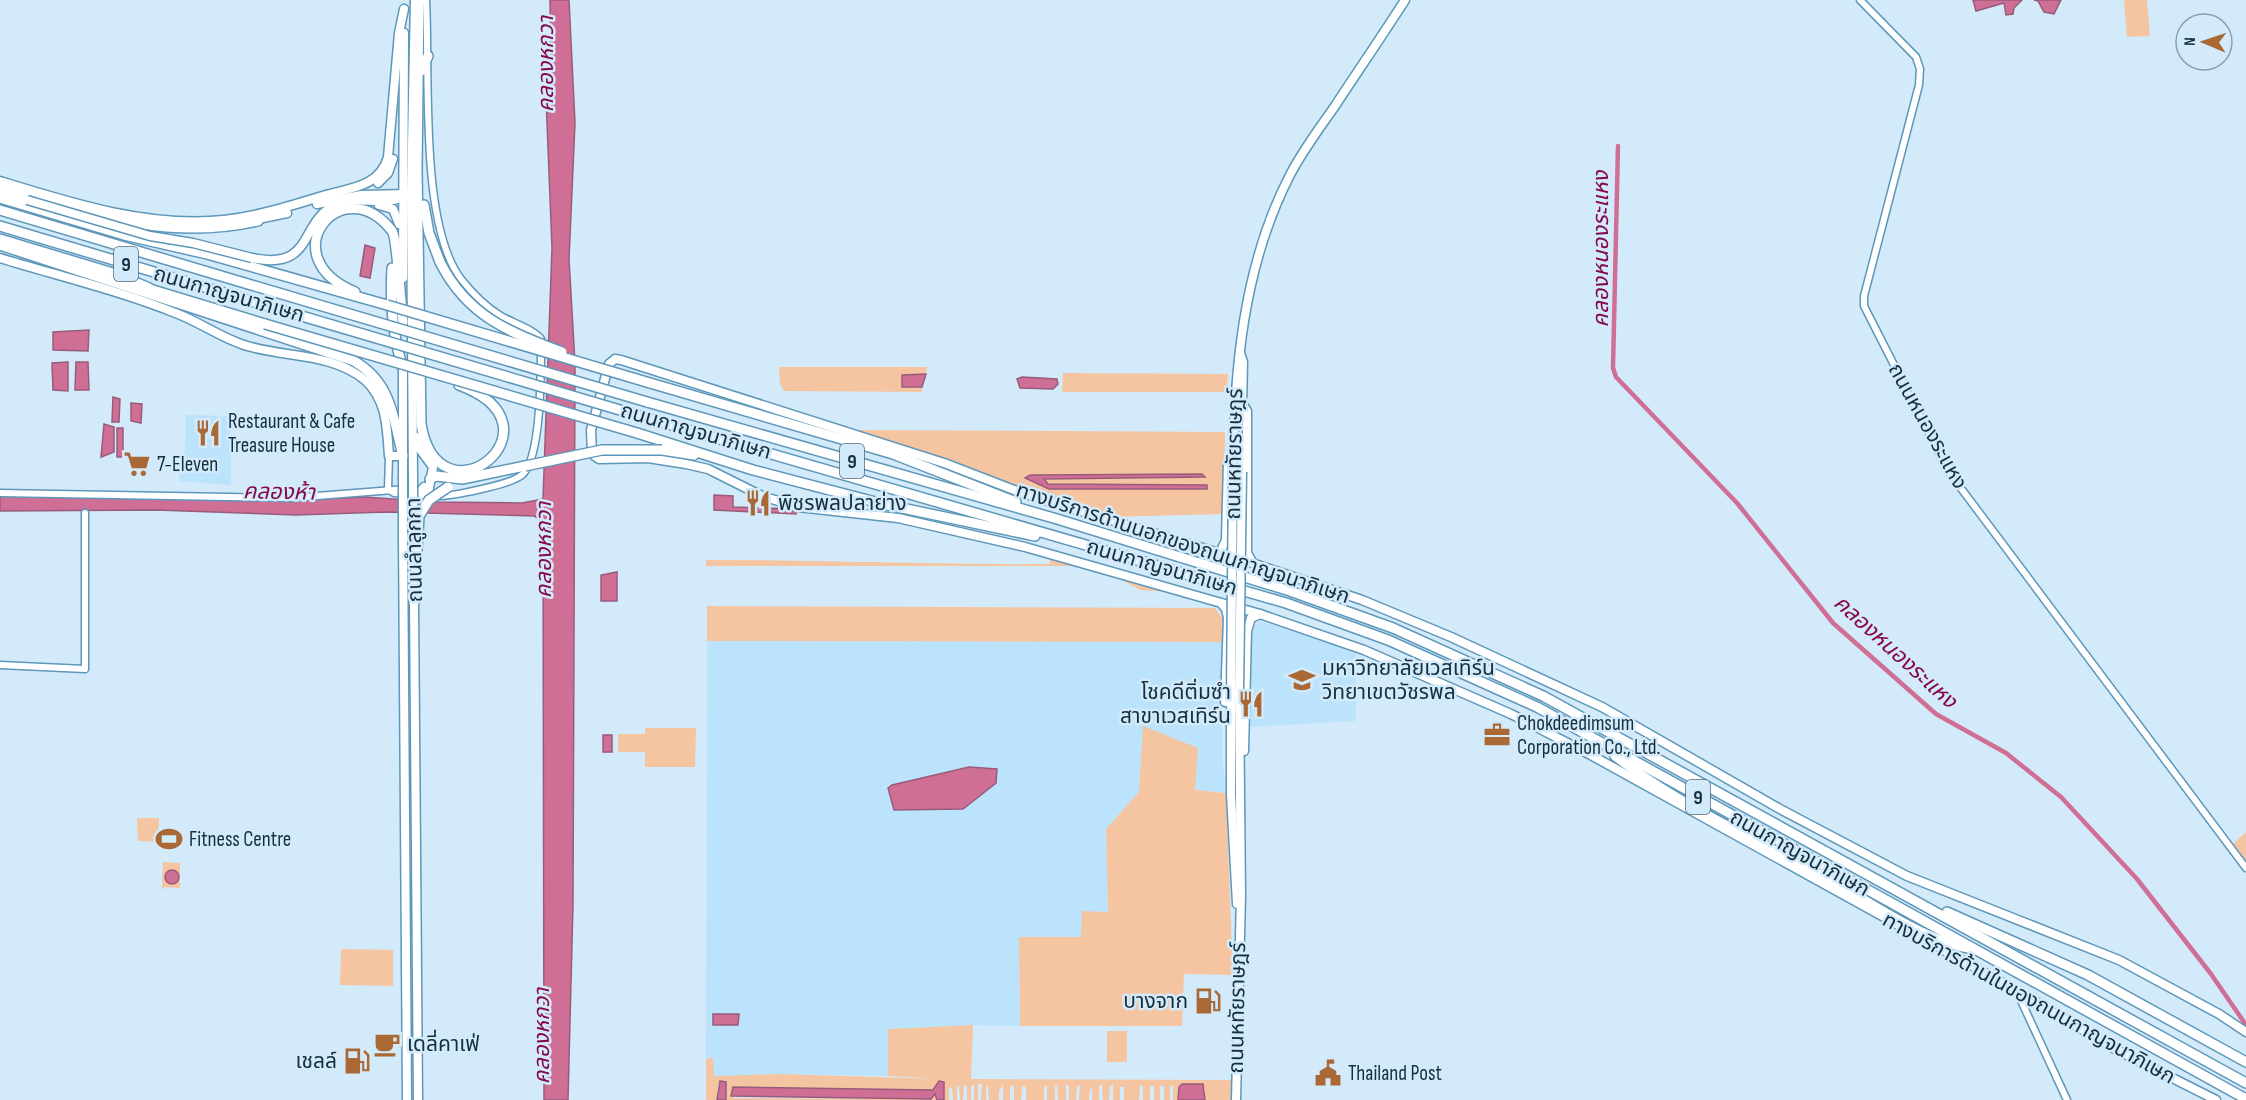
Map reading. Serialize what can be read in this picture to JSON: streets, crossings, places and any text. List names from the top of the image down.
{
  "streets": {
    "highway": ["9", "ถนนกาญจนาภิเษก"],
    "main road": [
      "ถนนหทัยราษฎร์",
      "ทางบริการด้านนอกของถนนกาญจนาภิเษก",
      "ถนนลำลูกกา",
      "ทางบริการด้านในของถนนกาญจนาภิเษก"
    ],
    "street": ["ถนนหนองระแหง"]
  },
  "crossings": [
    ["ทางบริการด้านนอกของถนนกาญจนาภิเษก", "ทางบริการด้านในของถนนกาญจนาภิเษก"]
  ],
  "water": ["คลองหกวา", "คลองหนองระแหง", "คลองห้า"],
  "places": {
    "restaurant": ["Restaurant & Cafe Treasure House", "พิชรพลปลาย่าง", "โชคดีติ่มซำ สาขาเวสเทิร์น"],
    "supermarket": ["7-Eleven"],
    "school or university": ["มหาวิทยาลัยเวสเทิร์น วิทยาเขตวัชรพล"],
    "office": ["Chokdeedimsum Corporation Co., Ltd."],
    "sports": ["Fitness Centre"],
    "fuel station": ["บางจาก", "เชลล์"],
    "cafe": ["เดลี่คาเฟ่"],
    "public building": ["Thailand Post"]
  },
  "north": "left"
}
